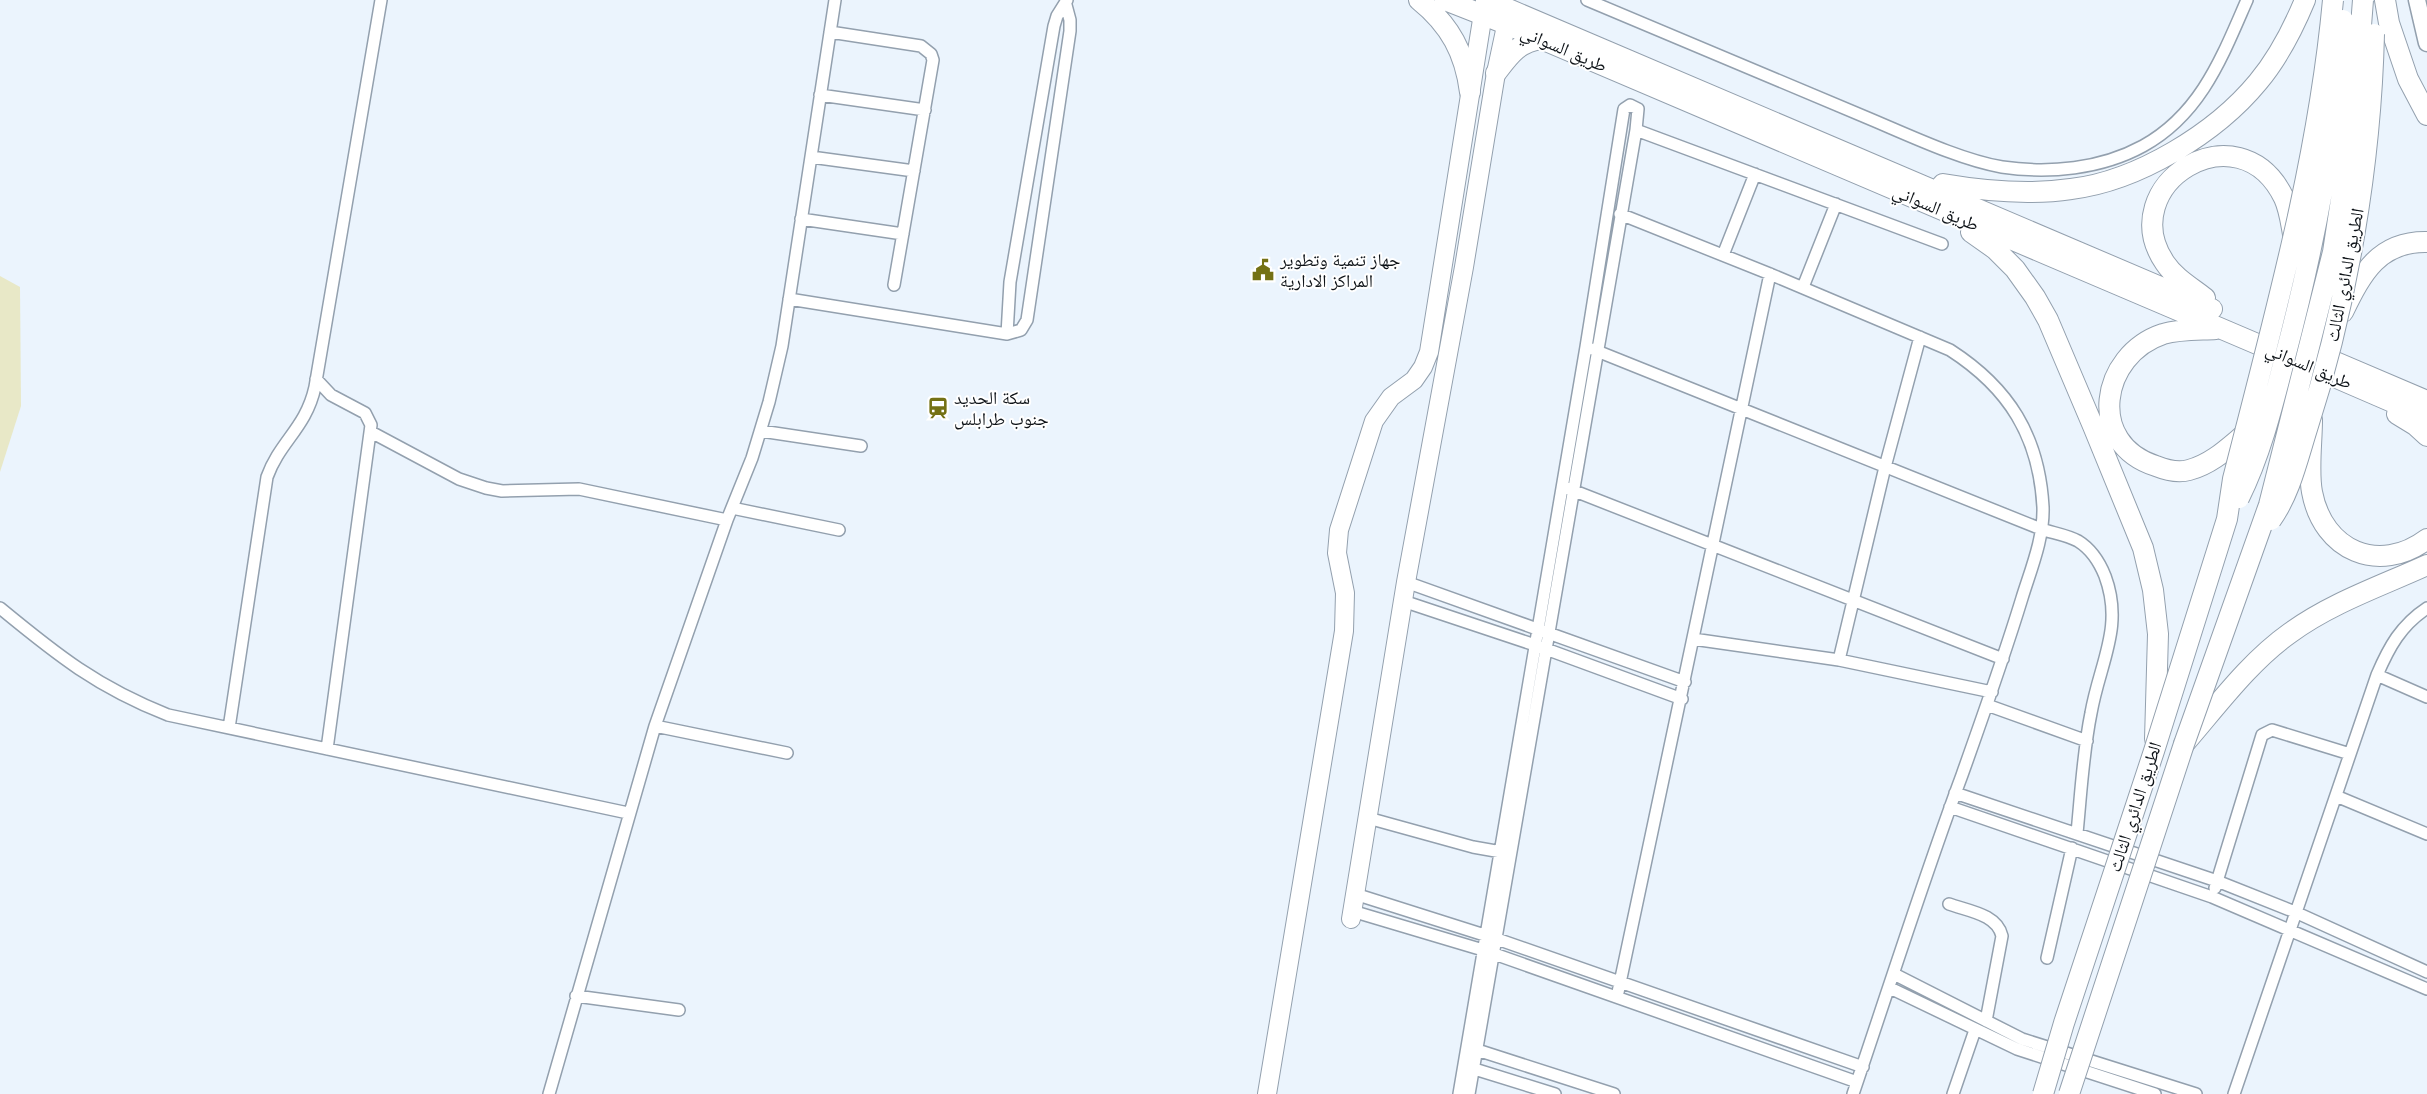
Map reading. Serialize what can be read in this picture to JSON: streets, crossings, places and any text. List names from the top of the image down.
{
  "streets": {
    "highway": ["طريق السواني", "الطريق الدائري الثالث"]
  },
  "places": {
    "public building": ["جهاز تنمية وتطوير المراكز الادارية"],
    "station": ["سكة الحديد جنوب طرابلس"]
  }
}
